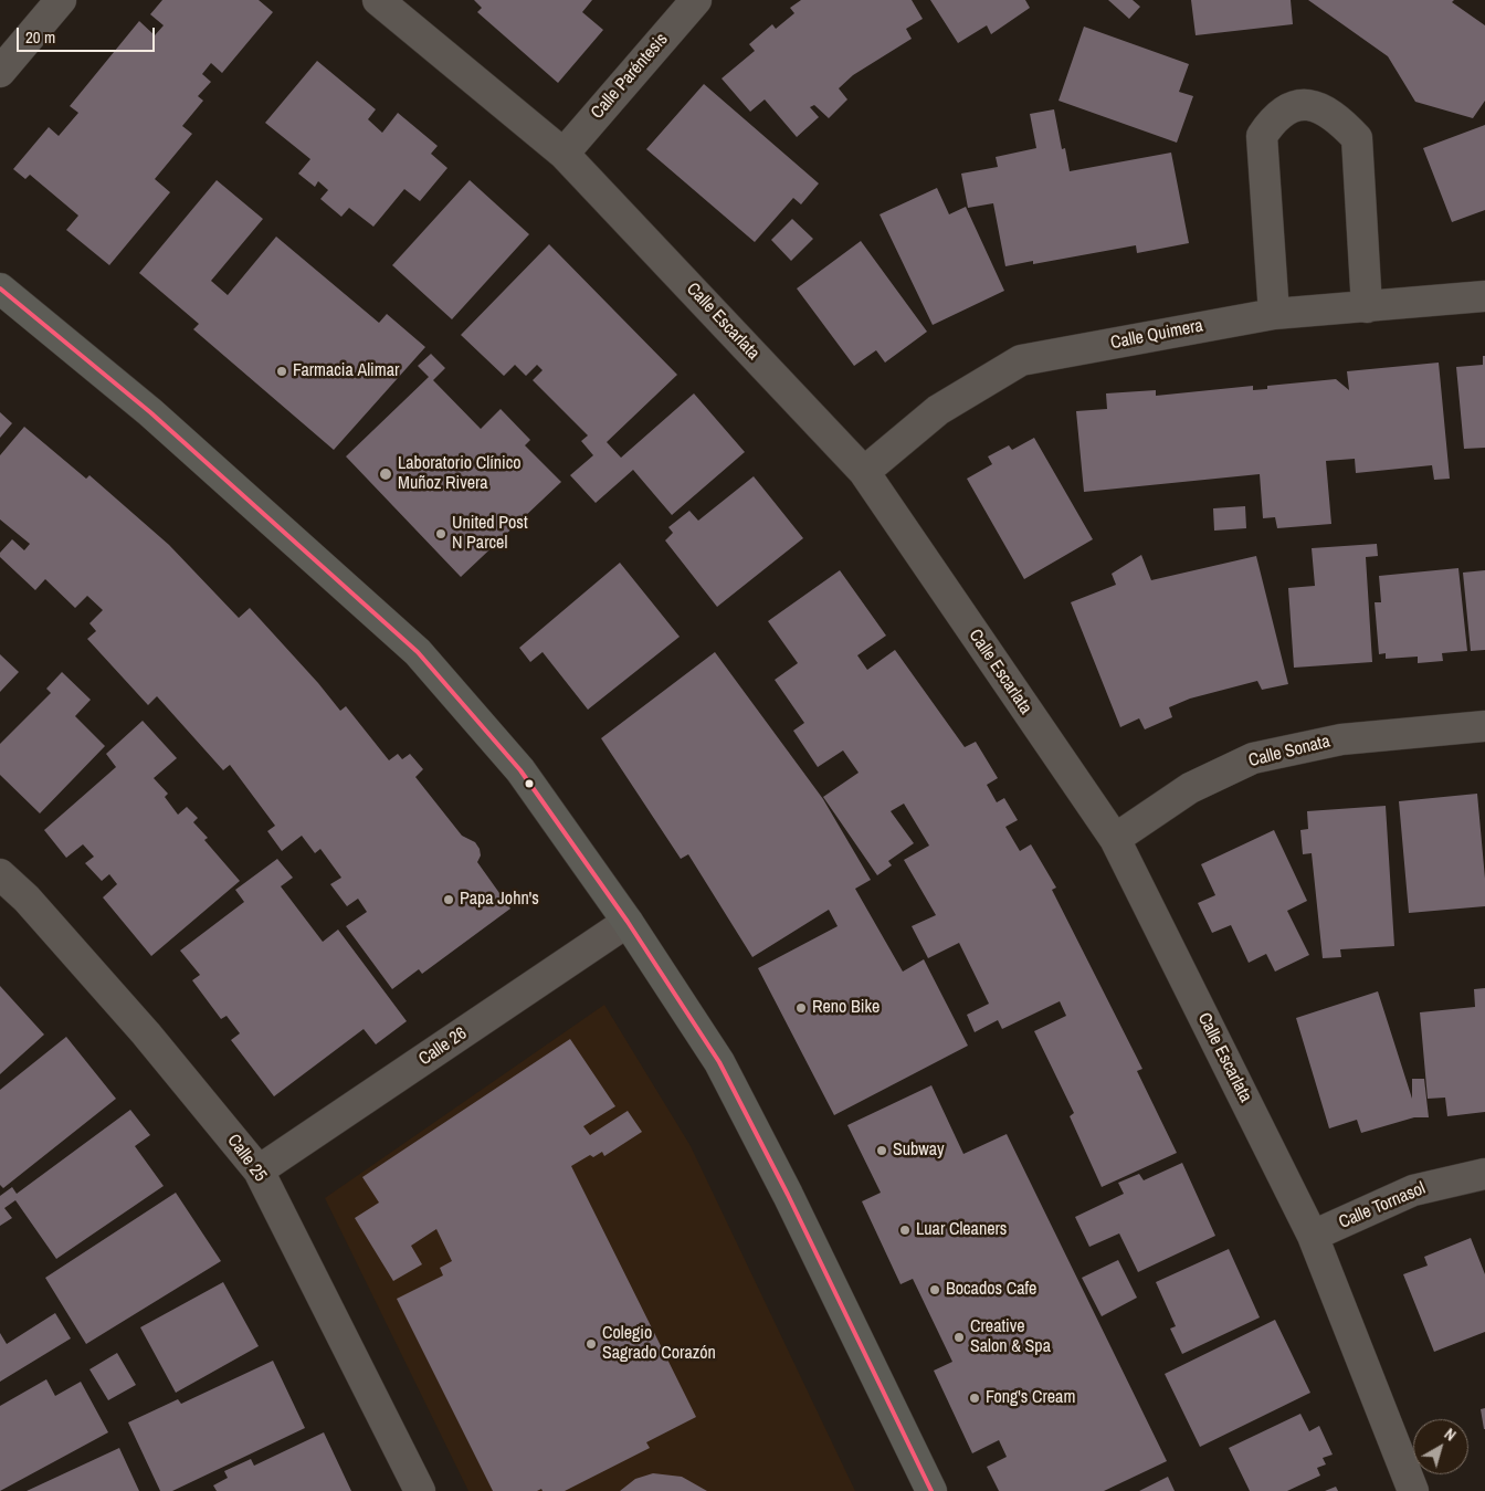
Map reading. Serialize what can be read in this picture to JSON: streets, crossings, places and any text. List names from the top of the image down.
{
  "streets": {
    "street": [
      "Calle Paréntesis",
      "Calle Escarlata",
      "Calle Quimera",
      "Calle Sonata",
      "Calle 26",
      "Calle 25",
      "Calle Tornasol"
    ]
  },
  "crossings": [
    ["Calle Paréntesis", "Calle Escarlata"],
    ["Calle Escarlata", "Calle Quimera"],
    ["Calle Escarlata", "Calle Sonata"],
    ["Calle Escarlata", "Calle Tornasol"],
    ["Calle 26", "Calle 25"]
  ],
  "places": [
    "Farmacia Alimar",
    "Laboratorio Clínico Muñoz Rivera",
    "United Post N Parcel",
    "Papa John's",
    "Reno Bike",
    "Subway",
    "Luar Cleaners",
    "Bocados Cafe",
    "Creative Salon & Spa",
    "Colegio Sagrado Corazón",
    "Fong's Cream"
  ],
  "scale_bar": "20 m",
  "north": "top right"
}
